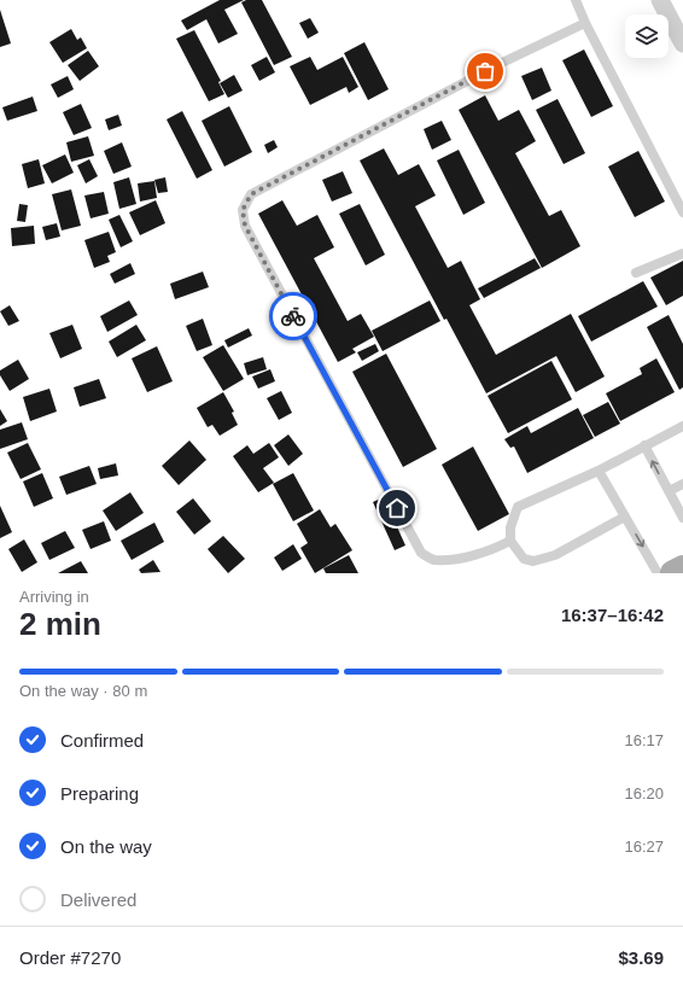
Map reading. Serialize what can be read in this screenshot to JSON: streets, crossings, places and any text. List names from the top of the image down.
{
  "page": {
    "heading": ["2 min", "Arriving in", "16:37–16:42"],
    "panel": ["Order #7270", "$3.69"],
    "bar": "On the way · 80 m",
    "list": [
      ["Confirmed", "16:17"],
      ["Preparing", "16:20"],
      ["On the way", "16:27"],
      "Delivered"
    ]
  }
}
